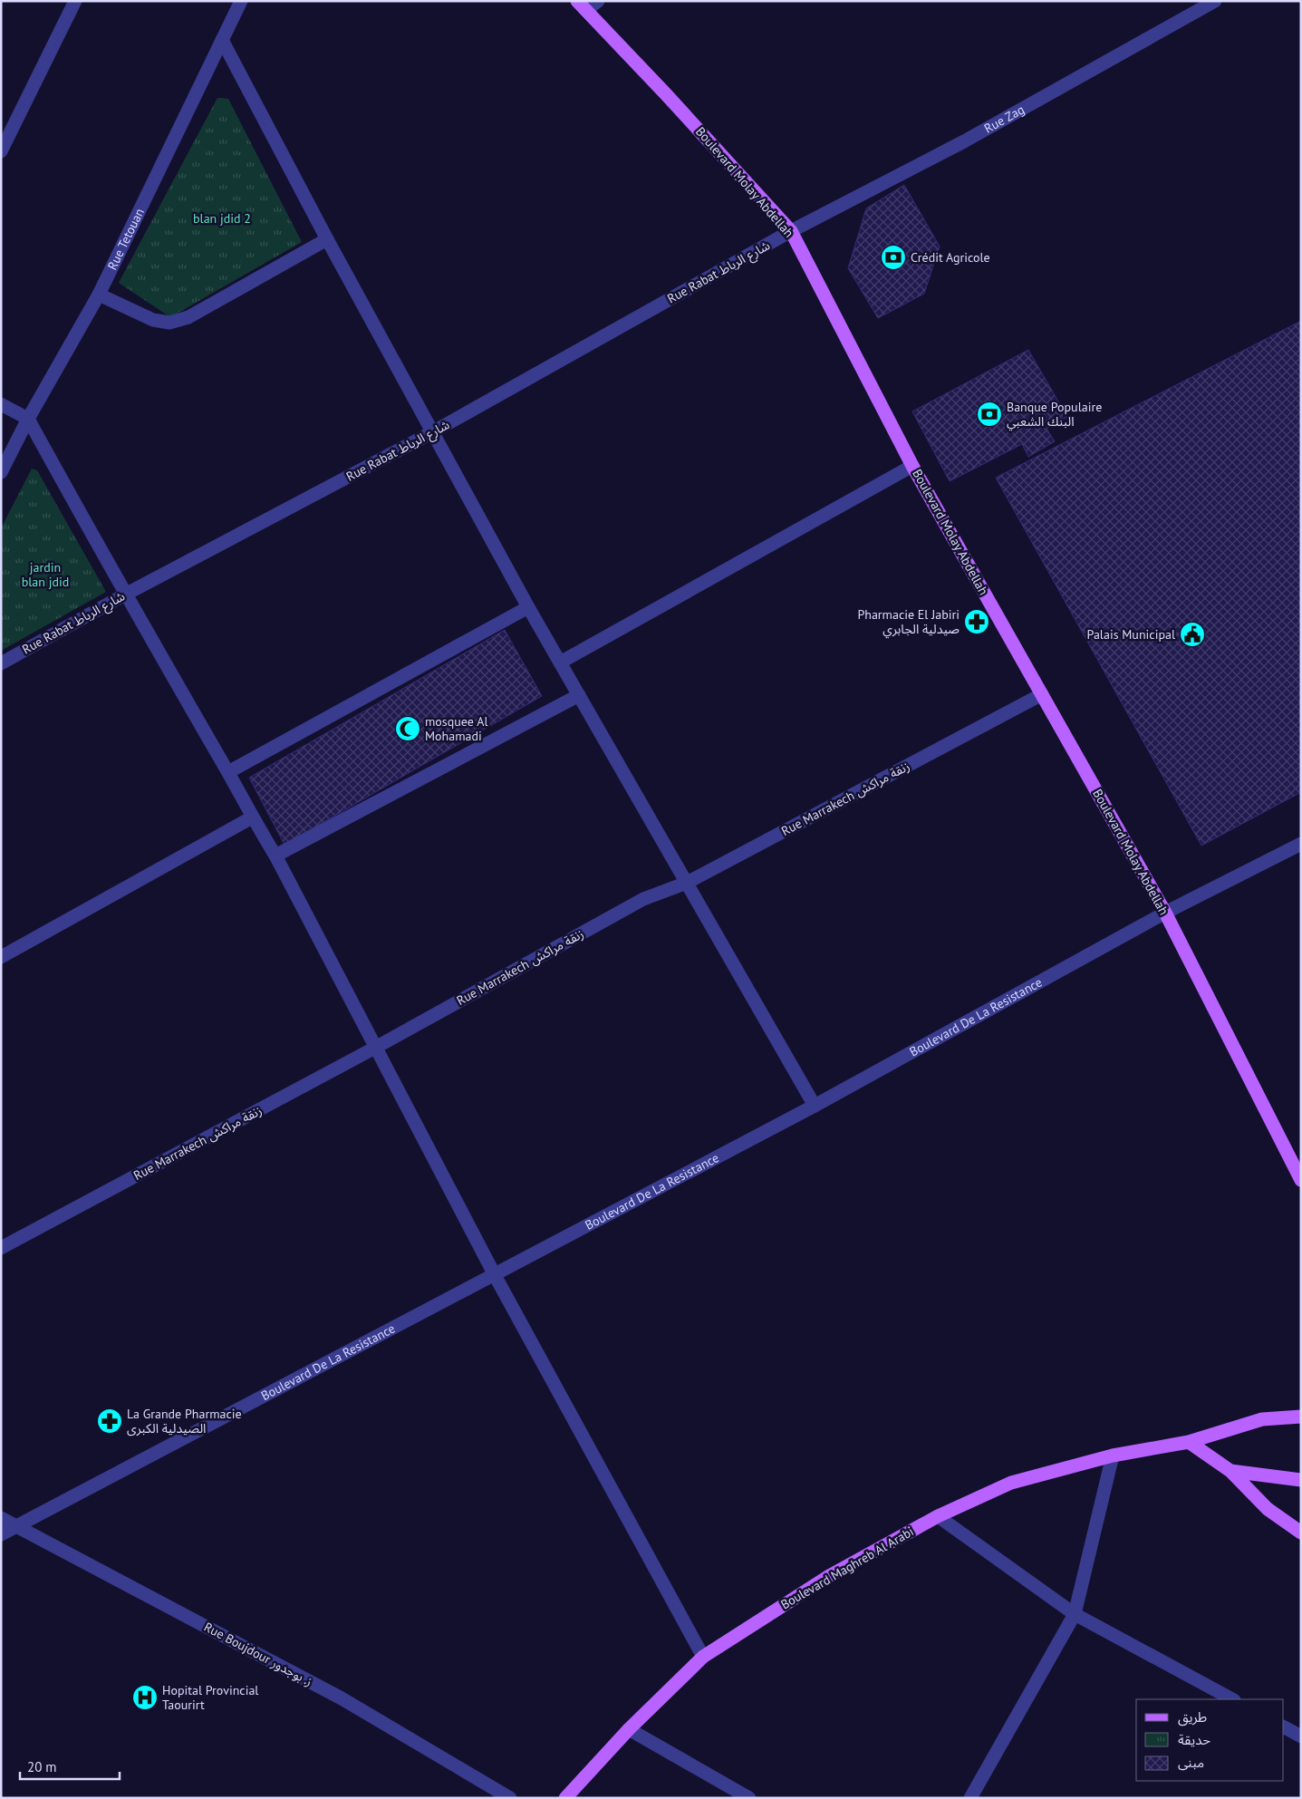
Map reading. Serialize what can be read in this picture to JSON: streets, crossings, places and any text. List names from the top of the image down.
{
  "streets": {
    "main road": ["Boulevard Molay Abdellah", "Boulevard Maghreb Al Arabi"],
    "street": [
      "Rue Zag",
      "Rue Tetouan",
      "Rue Rabat شارع الرباط",
      "Rue Marrakech زنقة مراكش",
      "Boulevard De La Resistance",
      "Rue Boujdour ز. بوجدور"
    ]
  },
  "crossings": [
    ["Rue Zag", "Boulevard Molay Abdellah"],
    ["Rue Zag", "Rue Rabat شارع الرباط"],
    ["Boulevard Molay Abdellah", "Rue Rabat شارع الرباط"],
    ["Boulevard Molay Abdellah", "Rue Marrakech زنقة مراكش"],
    ["Boulevard Molay Abdellah", "Boulevard De La Resistance"],
    ["Boulevard De La Resistance", "Rue Boujdour ز. بوجدور"]
  ],
  "parks": ["blan jdid 2", "jardin blan jdid"],
  "places": {
    "bank": ["Crédit Agricole", "Banque Populaire البنك الشعبي"],
    "pharmacy": ["Pharmacie El Jabiri صيدلية الجابري", "La Grande Pharmacie الصيدلية الكبرى"],
    "public building": ["Palais Municipal"],
    "mosque": ["mosquee Al Mohamadi"],
    "hospital": ["Hopital Provincial Taourirt"]
  },
  "legend": ["طريق", "حديقة", "مبنى"],
  "scale_bar": "20 m"
}
